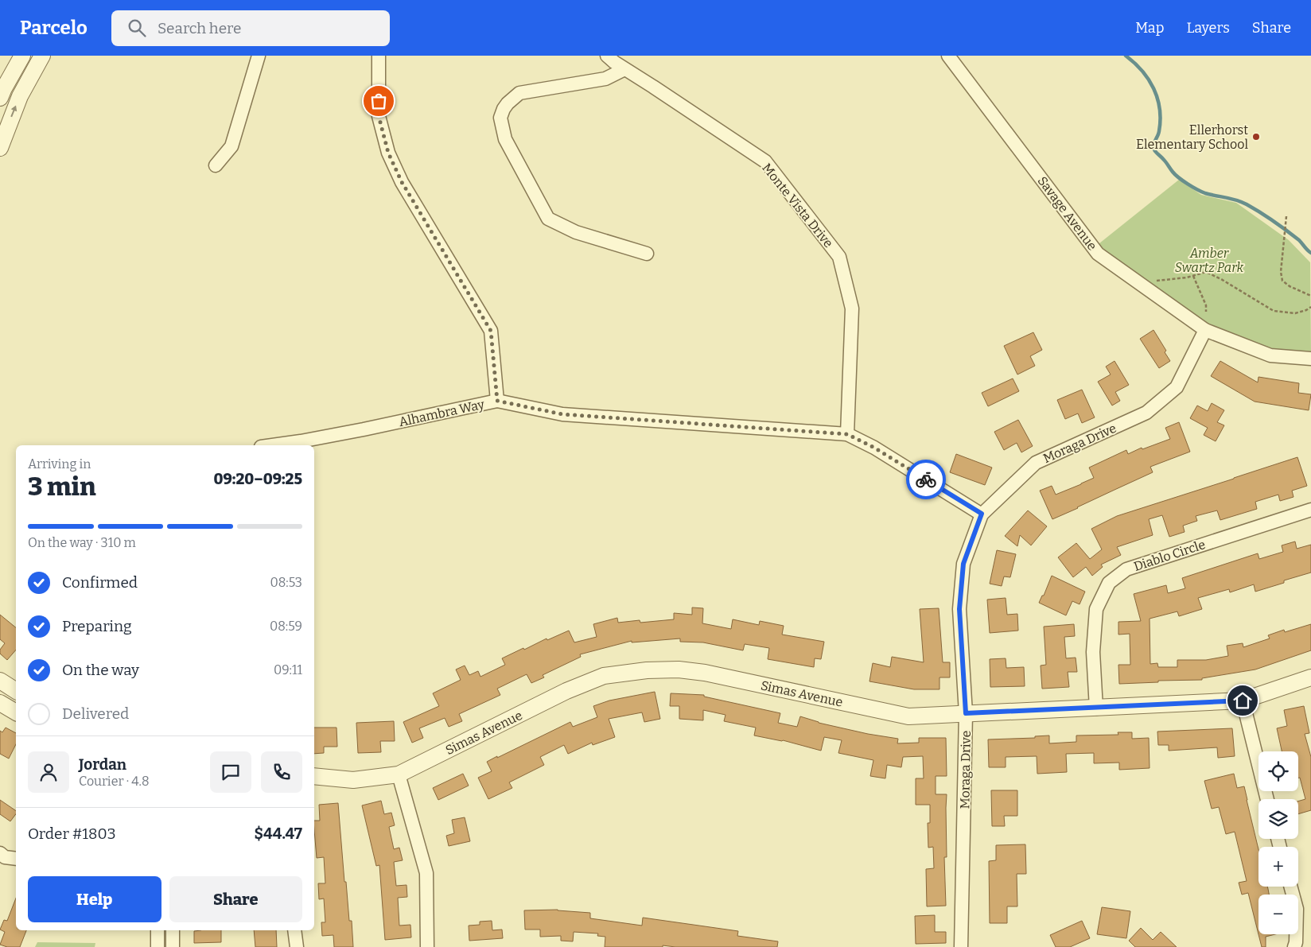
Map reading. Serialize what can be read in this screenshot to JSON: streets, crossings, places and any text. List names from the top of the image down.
{
  "streets": {
    "street": [
      "Monte Vista Drive",
      "Savage Avenue",
      "Alhambra Way",
      "Moraga Drive",
      "Diablo Circle",
      "Simas Avenue"
    ]
  },
  "crossings": [
    ["Monte Vista Drive", "Alhambra Way"],
    ["Savage Avenue", "Moraga Drive"],
    ["Alhambra Way", "Moraga Drive"],
    ["Moraga Drive", "Simas Avenue"],
    ["Diablo Circle", "Simas Avenue"]
  ],
  "parks": ["Amber Swartz Park"],
  "places": ["Ellerhorst Elementary School"],
  "page": {
    "header": "Parcelo",
    "search": "Search here",
    "nav": ["Map", "Layers", "Share"],
    "heading": ["3 min", "Arriving in", "09:20–09:25"],
    "panel": [
      "Jordan",
      "Courier · 4.8",
      "Order #1803",
      "$44.47"
    ],
    "bar": "On the way · 310 m",
    "list": [
      ["Confirmed", "08:53"],
      ["Preparing", "08:59"],
      ["On the way", "09:11"],
      "Delivered"
    ],
    "map_buttons": ["+", "−"],
    "buttons": ["Help", "Share"]
  }
}
